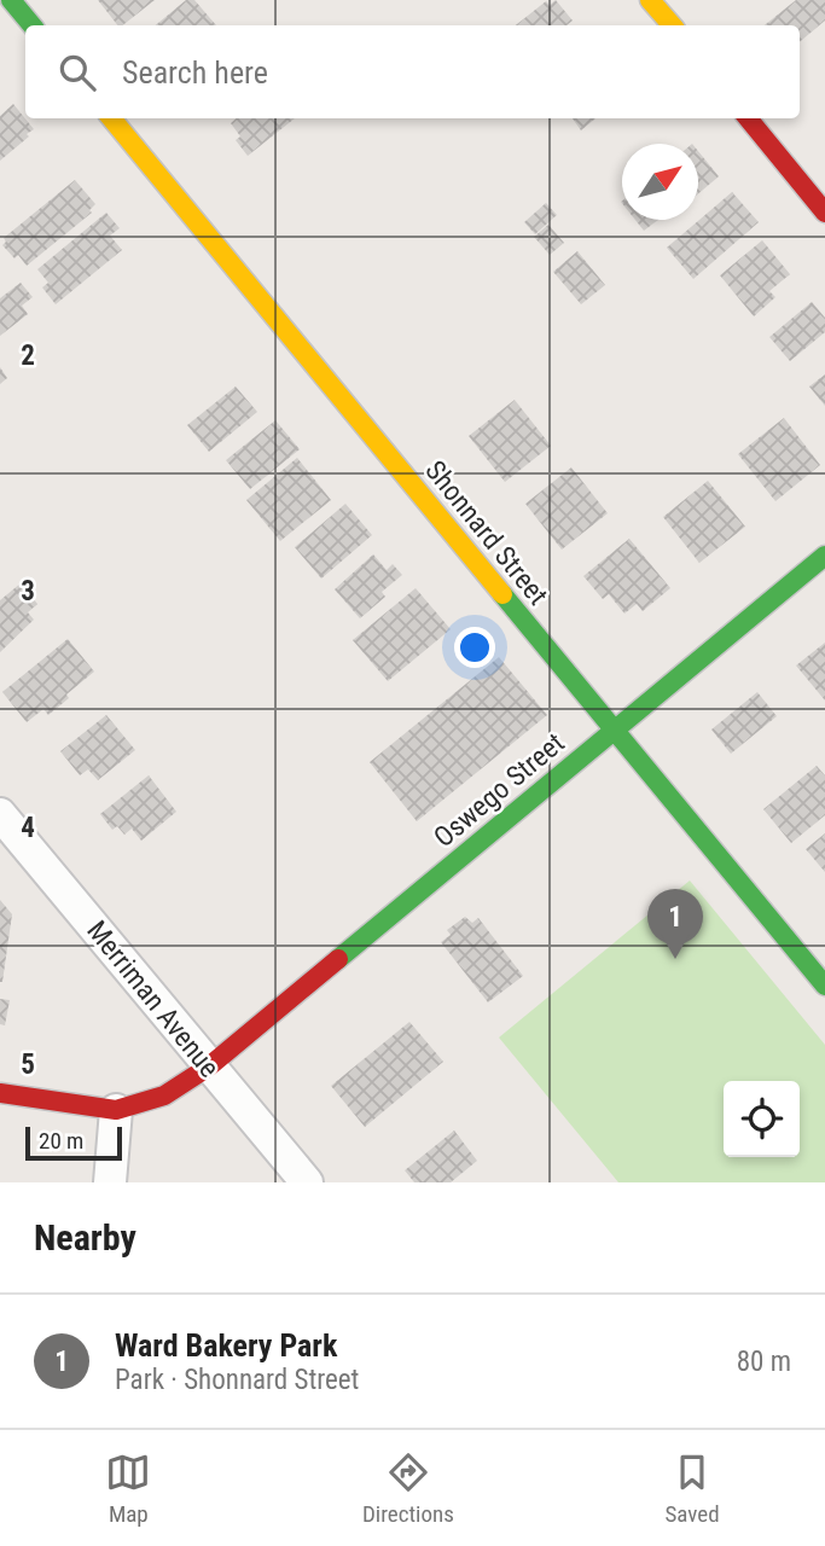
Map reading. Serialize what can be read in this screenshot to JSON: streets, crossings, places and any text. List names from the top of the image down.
{
  "streets": {
    "street": ["Shonnard Street", "Oswego Street", "Merriman Avenue"]
  },
  "crossings": [
    ["Shonnard Street", "Oswego Street"],
    ["Oswego Street", "Merriman Avenue"]
  ],
  "scale_bar": "20 m",
  "north": "top right",
  "page": {
    "search": "Search here",
    "pins": "1",
    "scale": "20 m",
    "heading": "Nearby",
    "list": [
      {
        "mark": "1",
        "name": "Ward Bakery Park",
        "note": "Park · Shonnard Street",
        "value": "80 m"
      }
    ],
    "nav": ["Map", "Directions", "Saved"]
  },
  "grid": {
    "rows": [
      "2",
      "3",
      "4",
      "5"
    ]
  }
}
